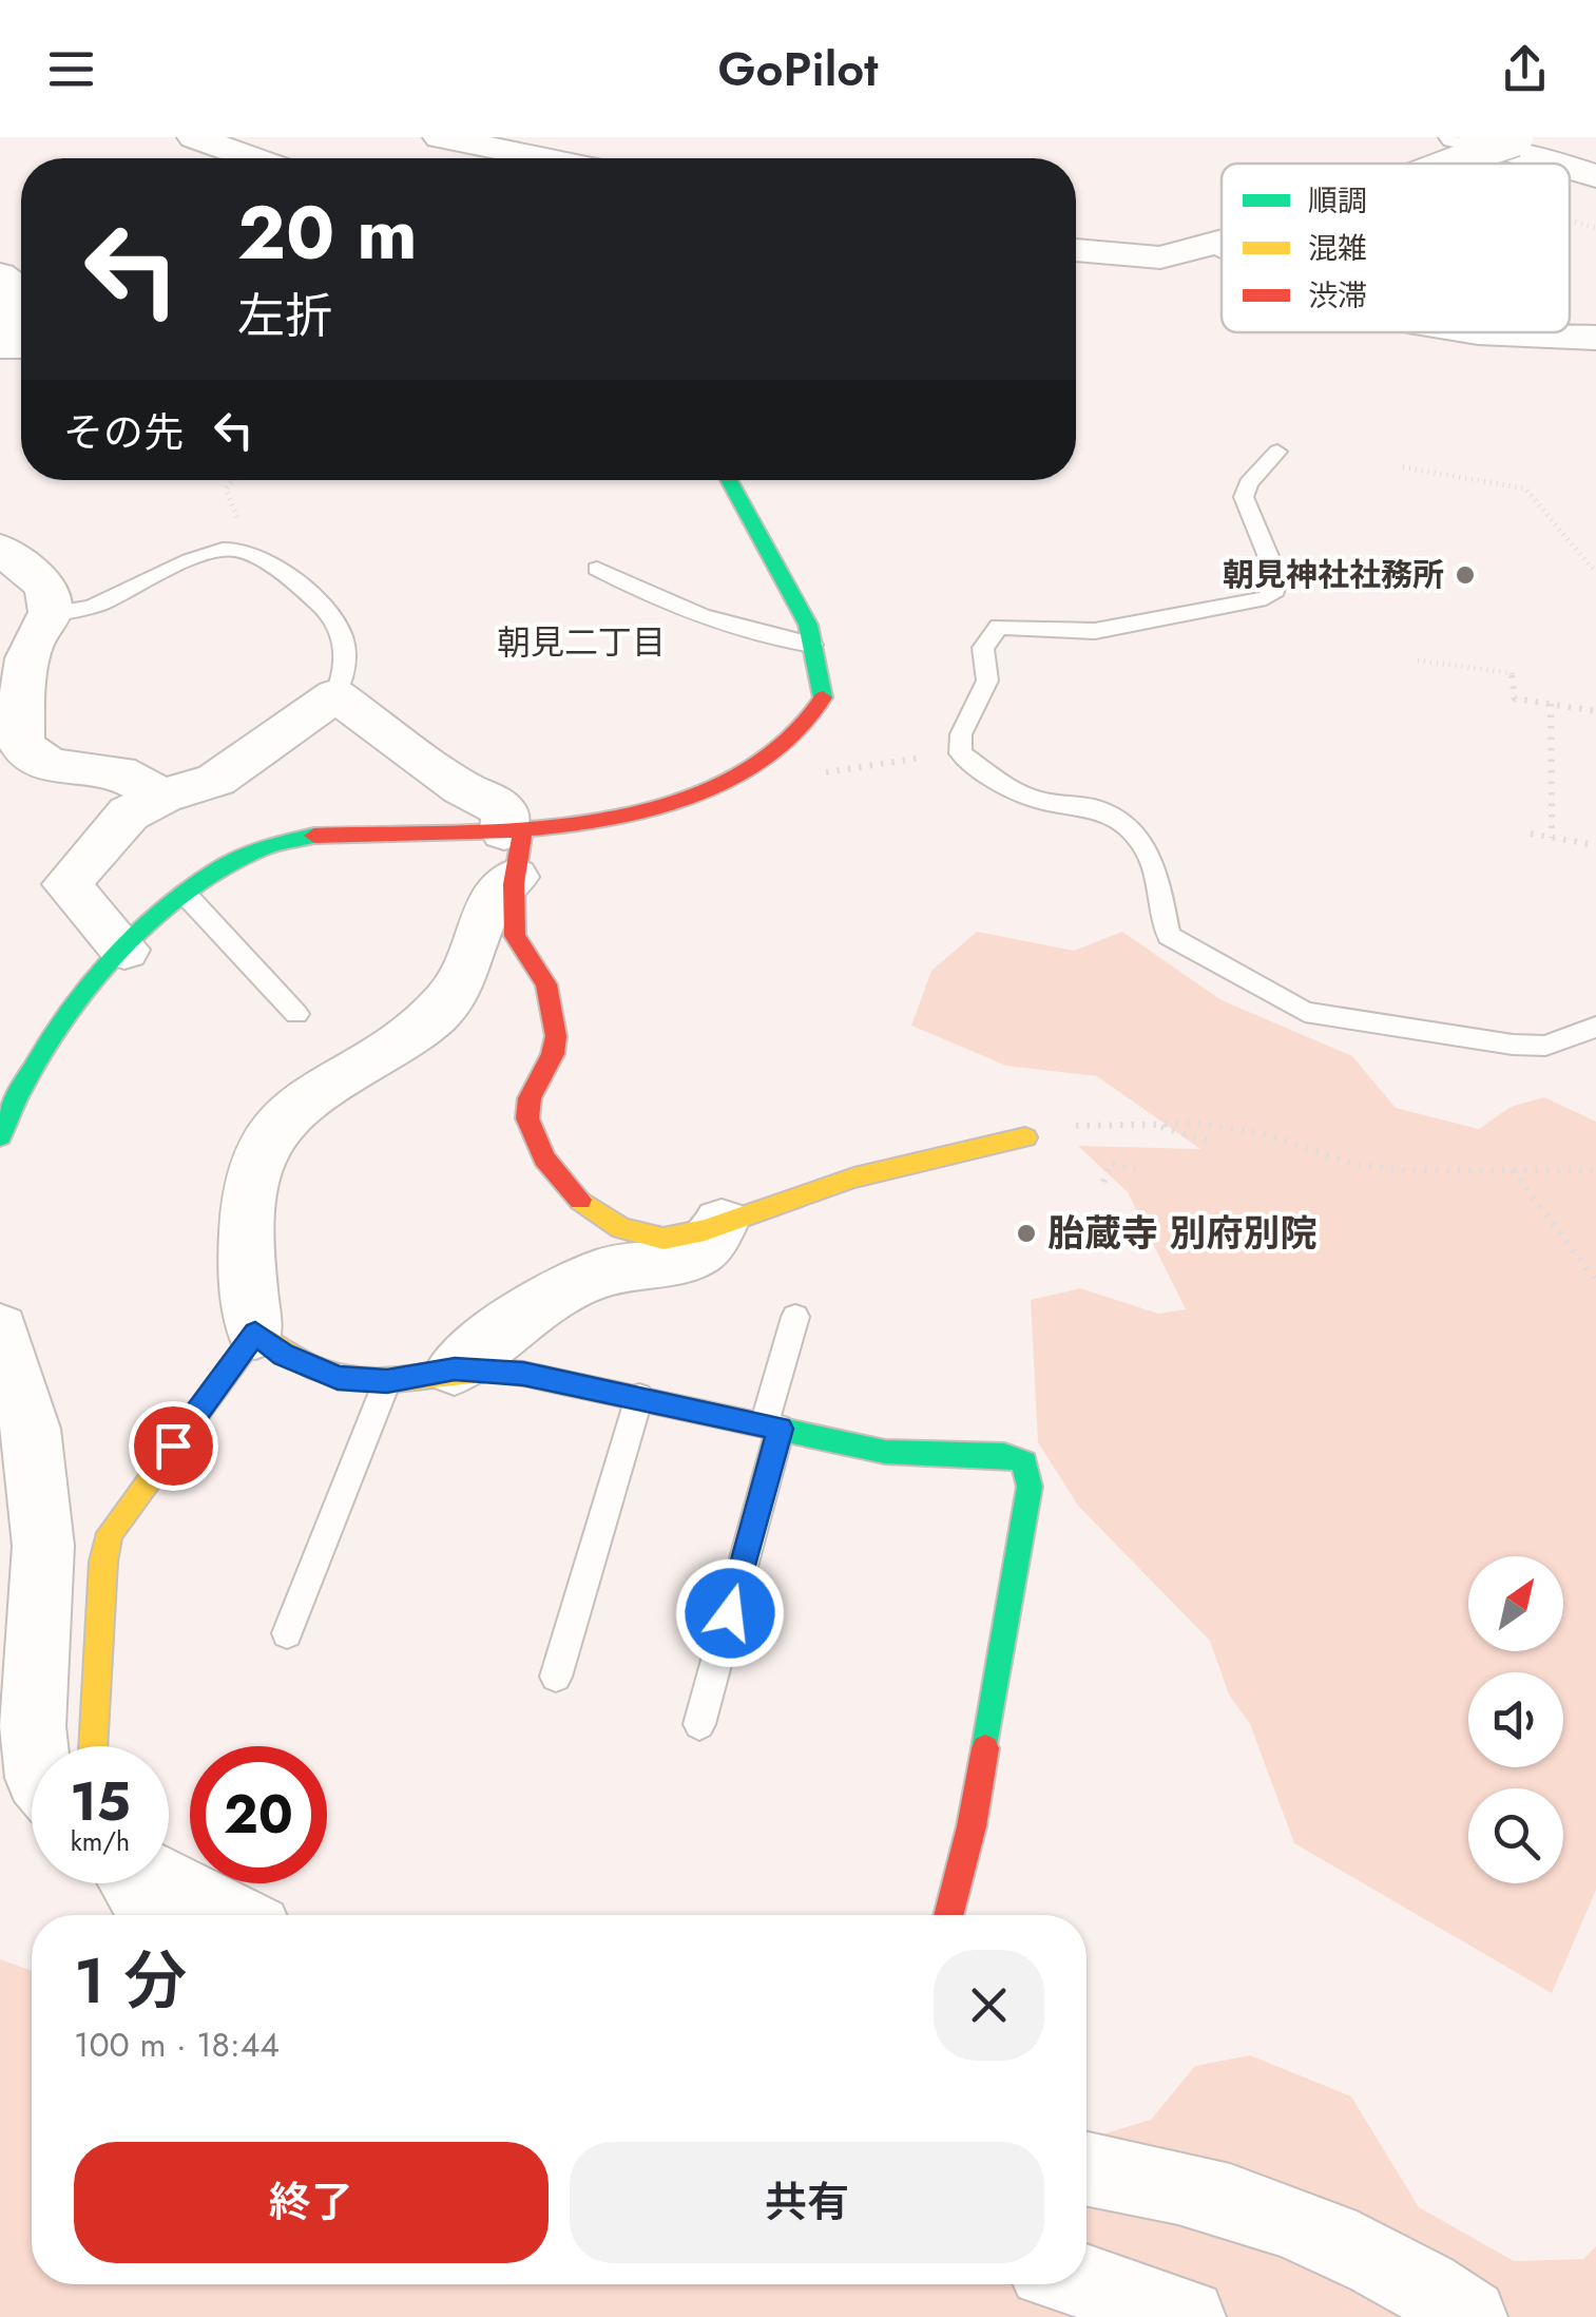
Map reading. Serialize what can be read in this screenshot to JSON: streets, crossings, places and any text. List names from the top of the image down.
{
  "districts": ["朝見二丁目"],
  "places": ["朝見神社社務所", "胎蔵寺 別府別院"],
  "legend": ["順調", "混雑", "渋滞"],
  "north": "top right",
  "page": {
    "header": "GoPilot",
    "turn": ["20 m", "左折"],
    "then": "その先",
    "speed": "15 km/h",
    "limit": "20",
    "heading": ["1 分", "100 m · 18:44"],
    "buttons": ["終了", "共有"]
  }
}
